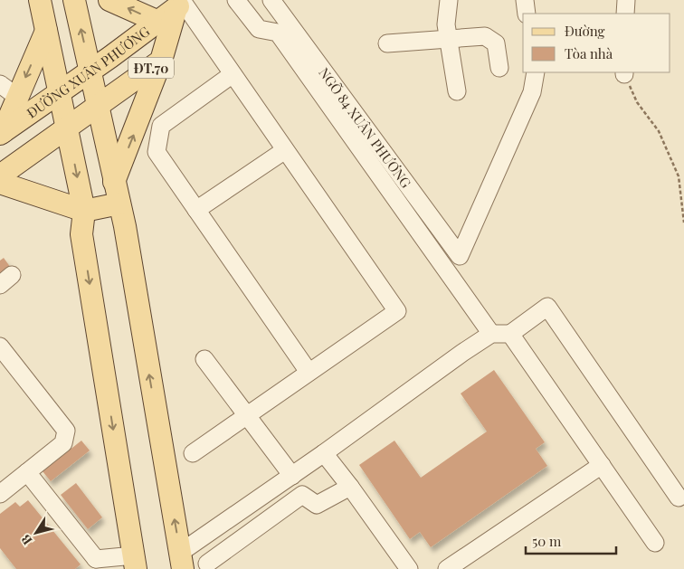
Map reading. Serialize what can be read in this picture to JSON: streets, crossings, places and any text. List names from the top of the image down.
{
  "streets": {
    "main road": ["ĐT.70", "ĐƯỜNG XUÂN PHƯƠNG"],
    "street": ["NGÕ 84 XUÂN PHƯƠNG"]
  },
  "crossings": [
    ["ĐT.70", "ĐƯỜNG XUÂN PHƯƠNG"]
  ],
  "legend": ["Đường", "Tòa nhà"],
  "scale_bar": "50 m",
  "north": "bottom left"
}
